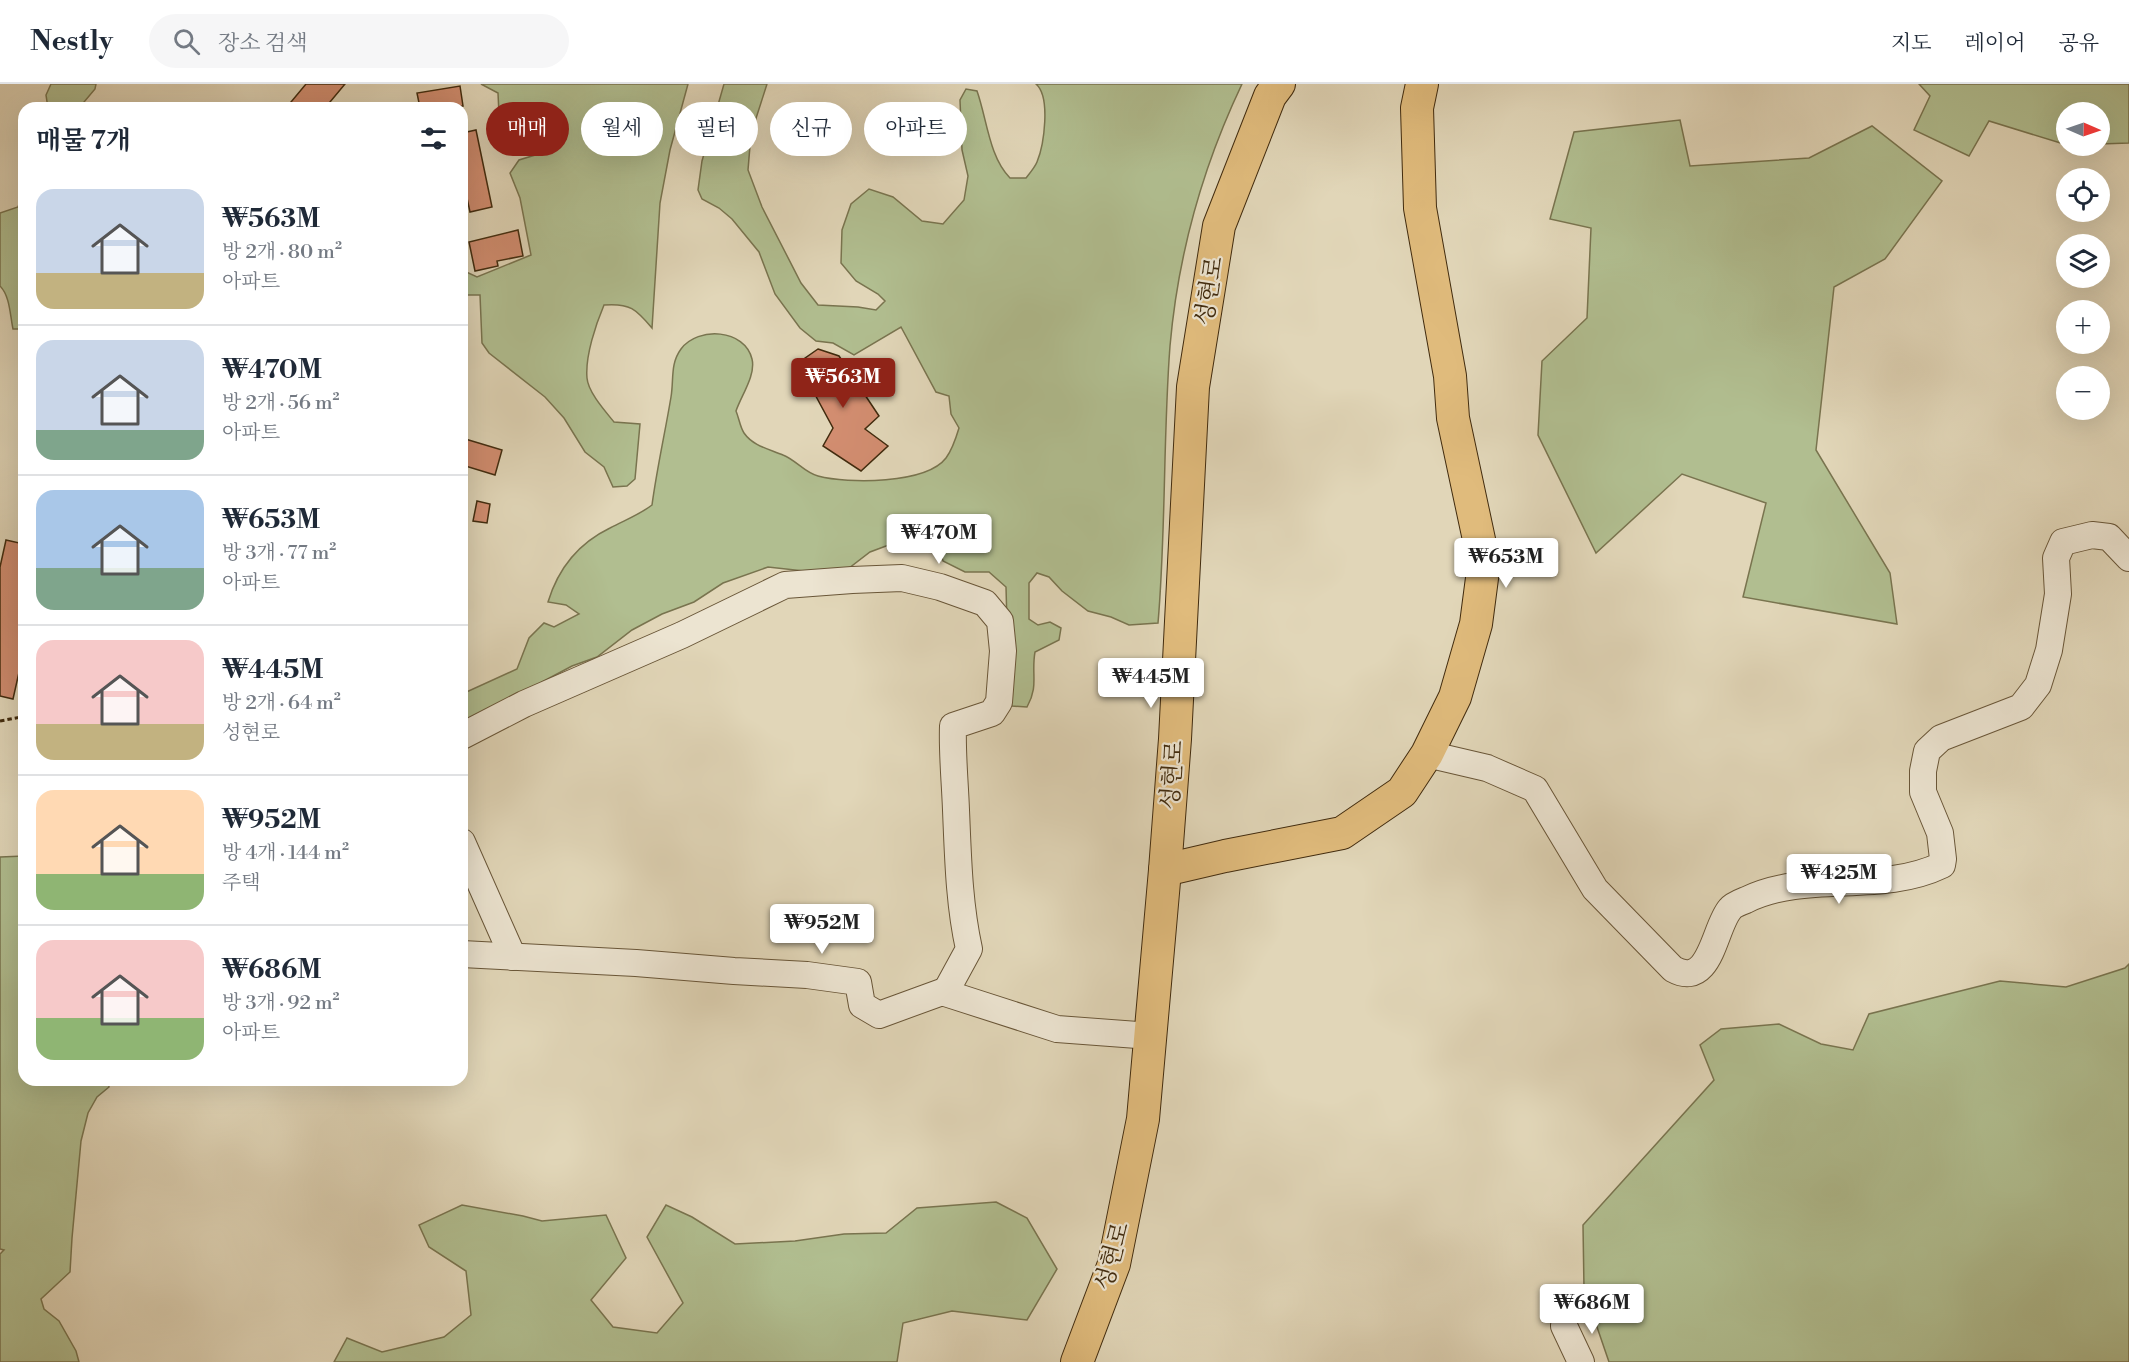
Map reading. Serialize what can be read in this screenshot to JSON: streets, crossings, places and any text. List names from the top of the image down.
{
  "streets": {
    "main road": ["성현로"]
  },
  "north": "right",
  "page": {
    "header": "Nestly",
    "search": "장소 검색",
    "nav": ["지도", "레이어", "공유"],
    "map_buttons": ["+", "−"],
    "chip": [
      "매매",
      "월세",
      "필터",
      "신규",
      "아파트"
    ],
    "heading": "매물 7개",
    "list": [
      {
        "name": "₩563M",
        "note": "방 2개 · 80 m² · 아파트"
      },
      {
        "name": "₩470M",
        "note": "방 2개 · 56 m² · 아파트"
      },
      {
        "name": "₩653M",
        "note": "방 3개 · 77 m² · 아파트"
      },
      {
        "name": "₩445M",
        "note": "방 2개 · 64 m² · 성현로"
      },
      {
        "name": "₩952M",
        "note": "방 4개 · 144 m² · 주택"
      },
      {
        "name": "₩686M",
        "note": "방 3개 · 92 m² · 아파트"
      }
    ],
    "price": [
      "₩563M",
      "₩470M",
      "₩653M",
      "₩445M",
      "₩425M",
      "₩952M",
      "₩686M"
    ]
  }
}
